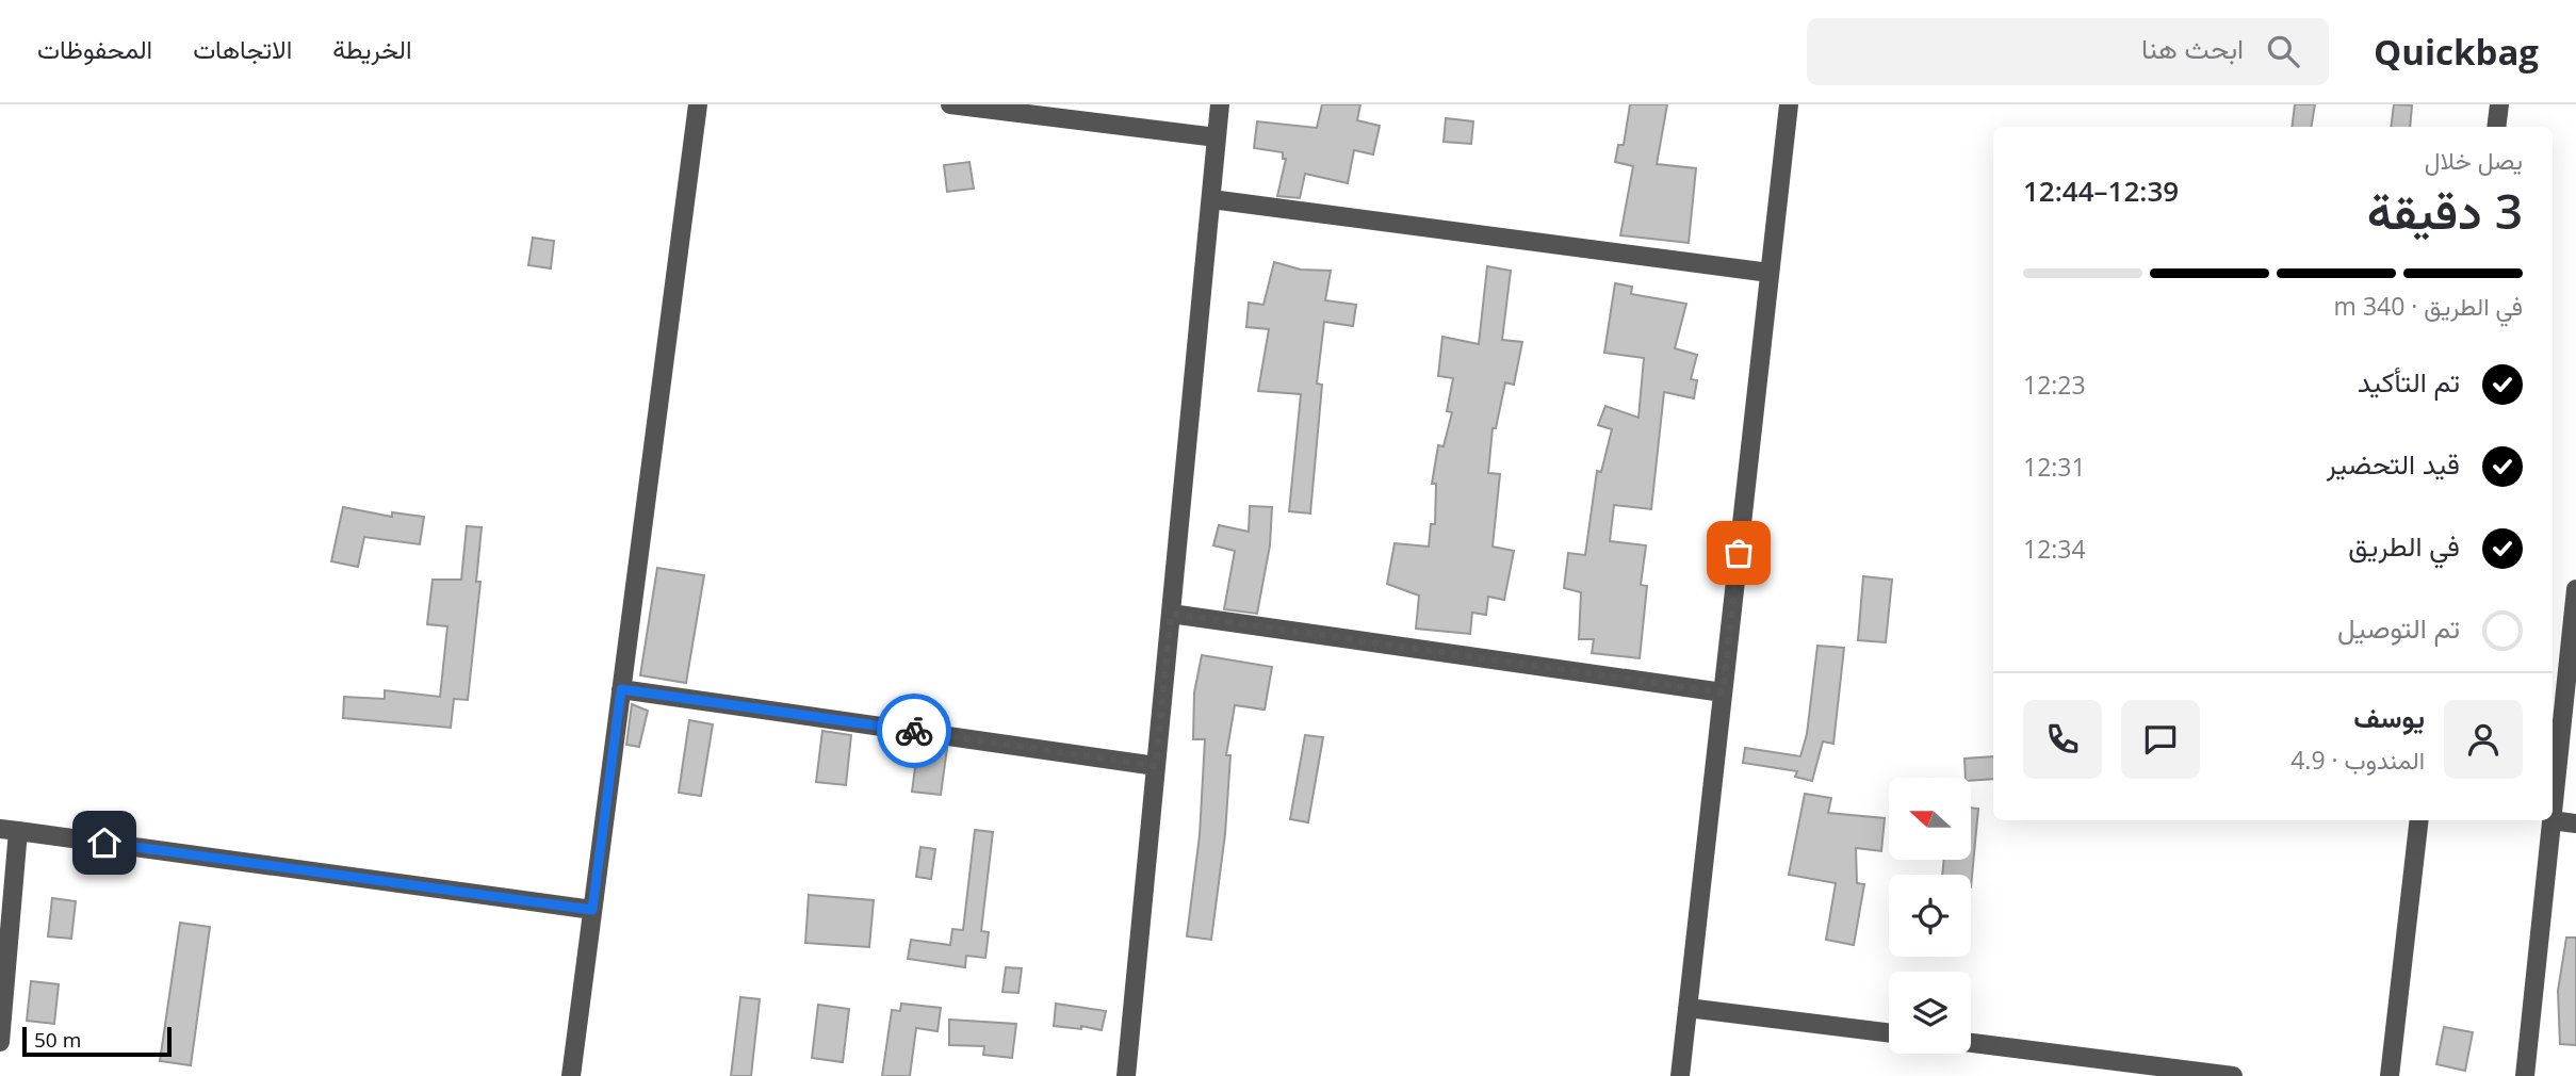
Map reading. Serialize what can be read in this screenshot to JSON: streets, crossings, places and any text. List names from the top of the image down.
{
  "scale_bar": "50 m",
  "north": "left",
  "page": {
    "header": "Quickbag",
    "search": "ابحث هنا",
    "nav": ["الخريطة", "الاتجاهات", "المحفوظات"],
    "heading": ["3 دقيقة", "يصل خلال", "12:39–12:44"],
    "panel": ["يوسف", "المندوب · 4.9"],
    "bar": "في الطريق · 340 m",
    "list": [
      ["تم التأكيد", "12:23"],
      ["قيد التحضير", "12:31"],
      ["في الطريق", "12:34"],
      "تم التوصيل"
    ],
    "scale": "50 m"
  }
}
